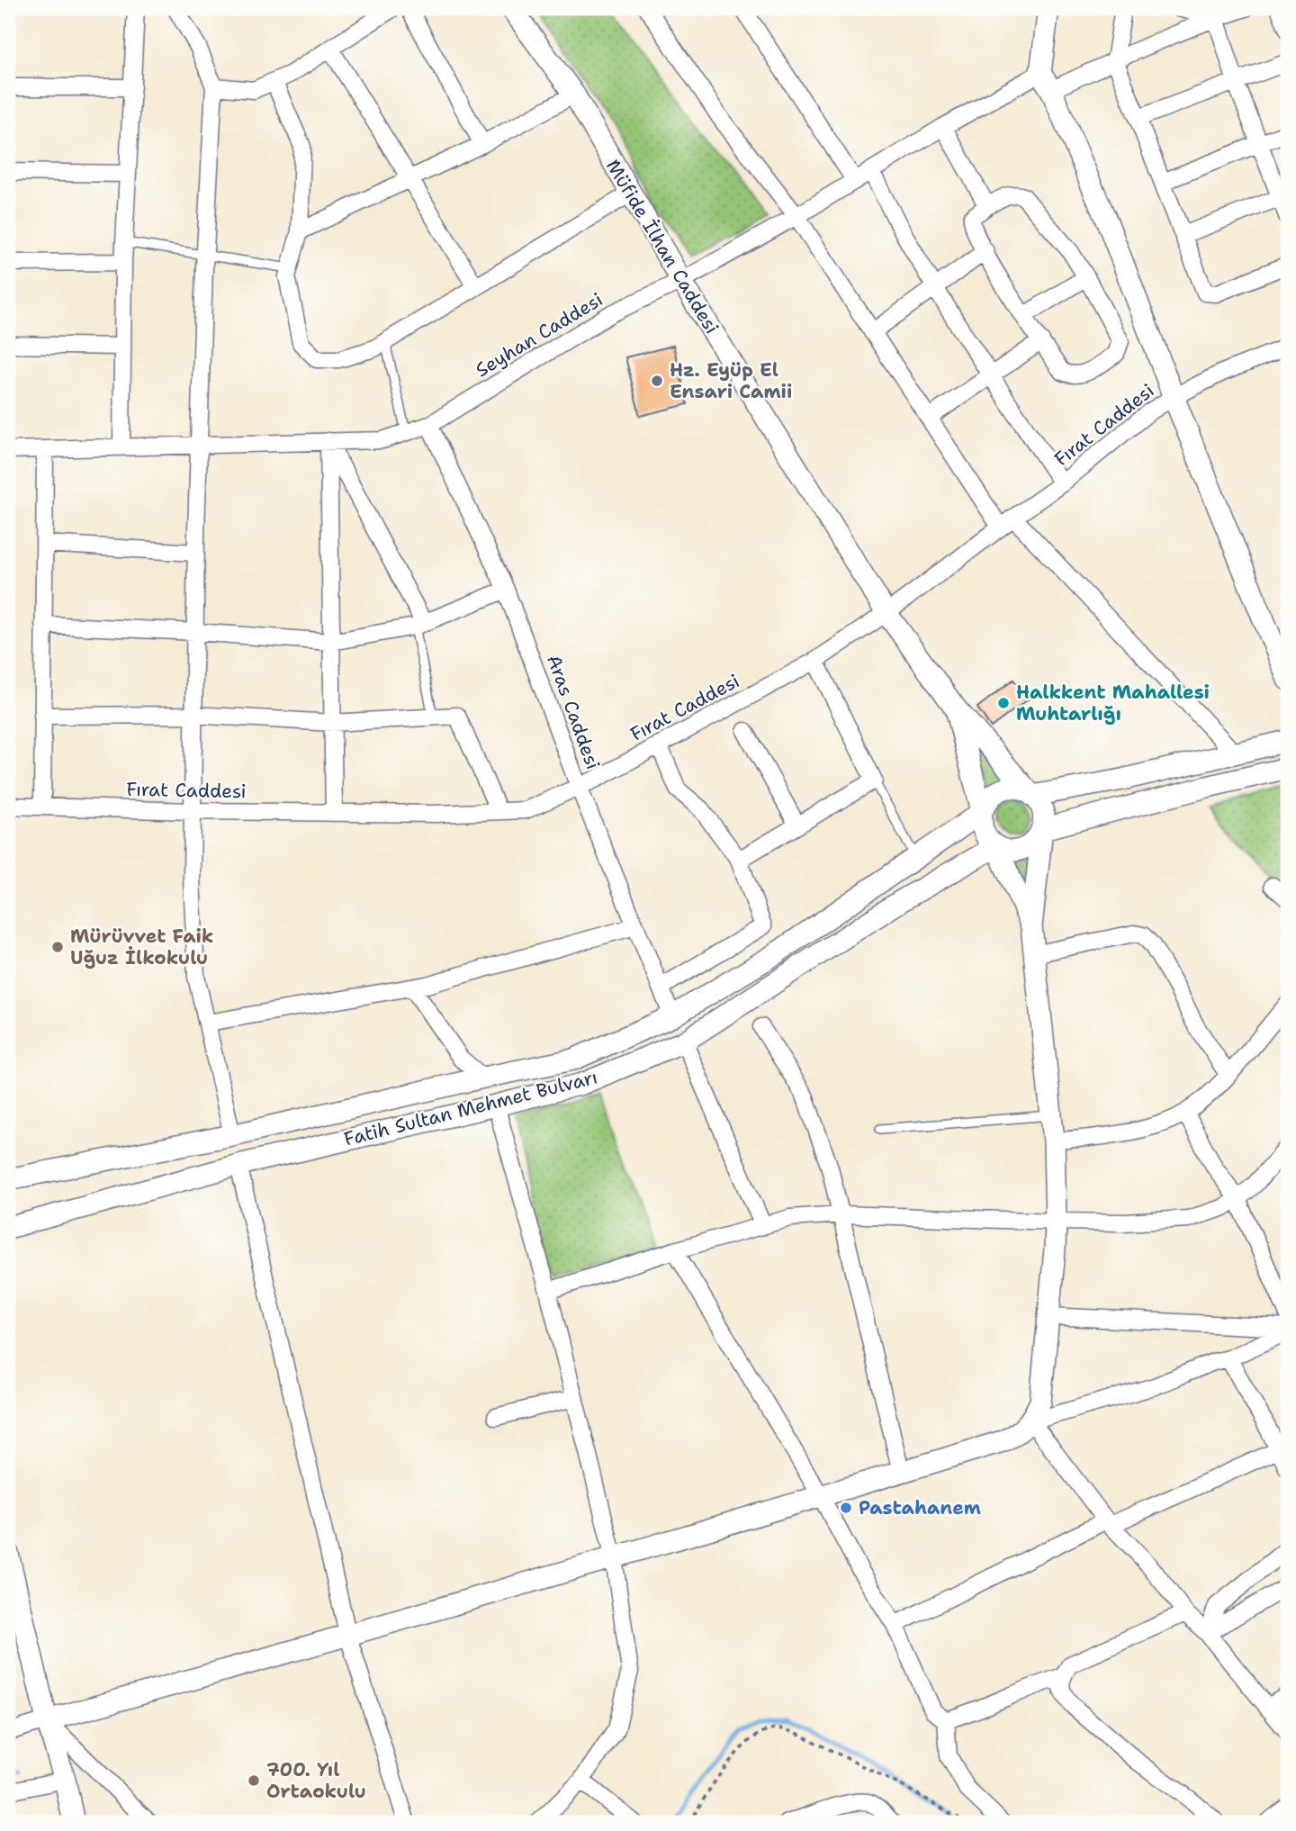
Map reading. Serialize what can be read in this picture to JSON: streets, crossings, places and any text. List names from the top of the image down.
{
  "streets": {
    "street": [
      "Müfide İlhan Caddesi",
      "Seyhan Caddesi",
      "Fırat Caddesi",
      "Aras Caddesi",
      "Fatih Sultan Mehmet Bulvarı"
    ]
  },
  "crossings": [
    ["Müfide İlhan Caddesi", "Seyhan Caddesi"],
    ["Müfide İlhan Caddesi", "Fırat Caddesi"],
    ["Müfide İlhan Caddesi", "Fatih Sultan Mehmet Bulvarı"],
    ["Seyhan Caddesi", "Aras Caddesi"],
    ["Fırat Caddesi", "Aras Caddesi"],
    ["Aras Caddesi", "Fatih Sultan Mehmet Bulvarı"]
  ],
  "places": [
    "Hz. Eyüp El Ensari Camii",
    "Halkkent Mahallesi Muhtarlığı",
    "Mürüvvet Faik Uğuz İlkokulu",
    "Pastahanem",
    "700. Yıl Ortaokulu"
  ]
}
